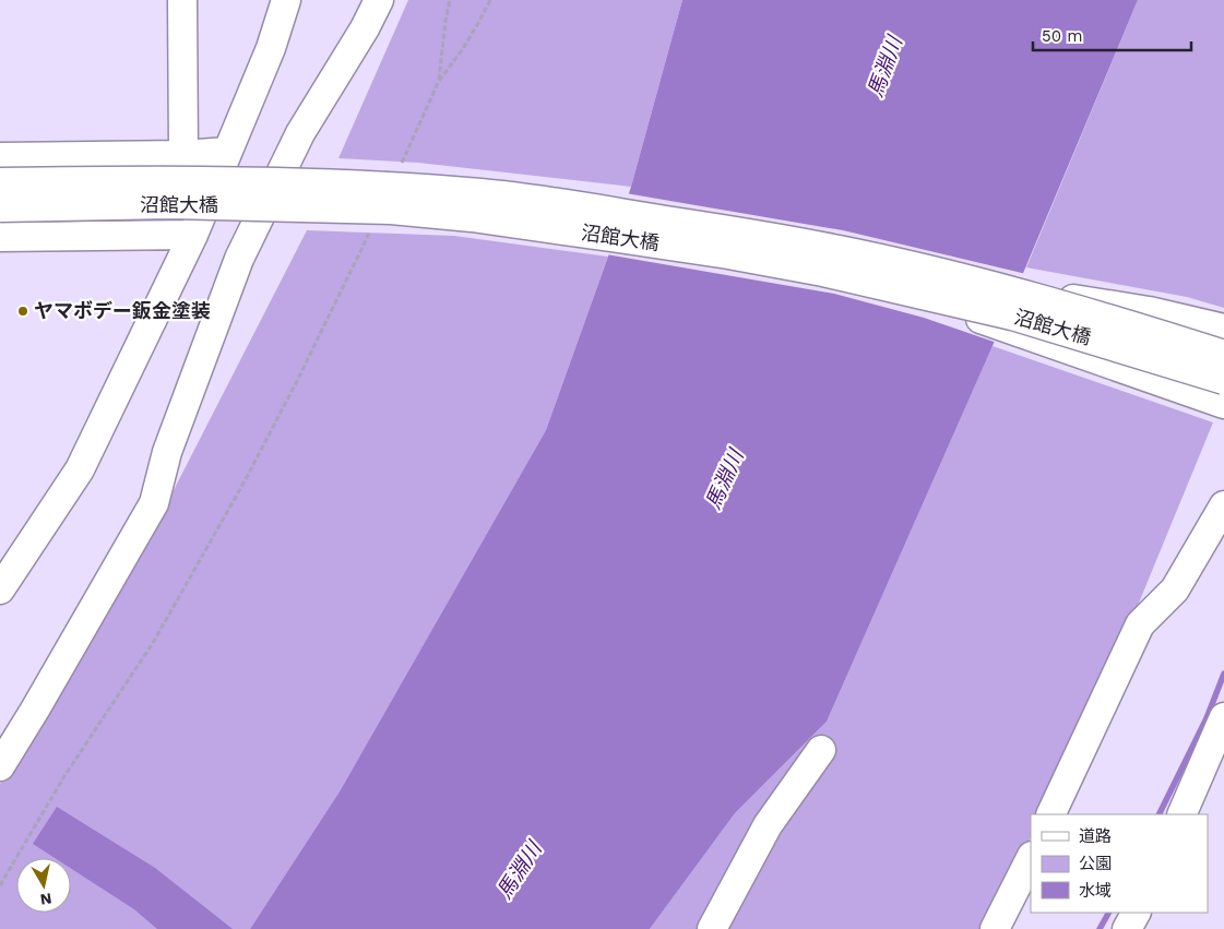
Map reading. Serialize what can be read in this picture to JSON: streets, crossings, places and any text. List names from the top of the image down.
{
  "streets": {
    "street": ["沼館大橋"]
  },
  "water": ["馬淵川"],
  "places": ["ヤマボデー鈑金塗装"],
  "legend": ["道路", "公園", "水域"],
  "scale_bar": "50 m",
  "north": "bottom"
}
